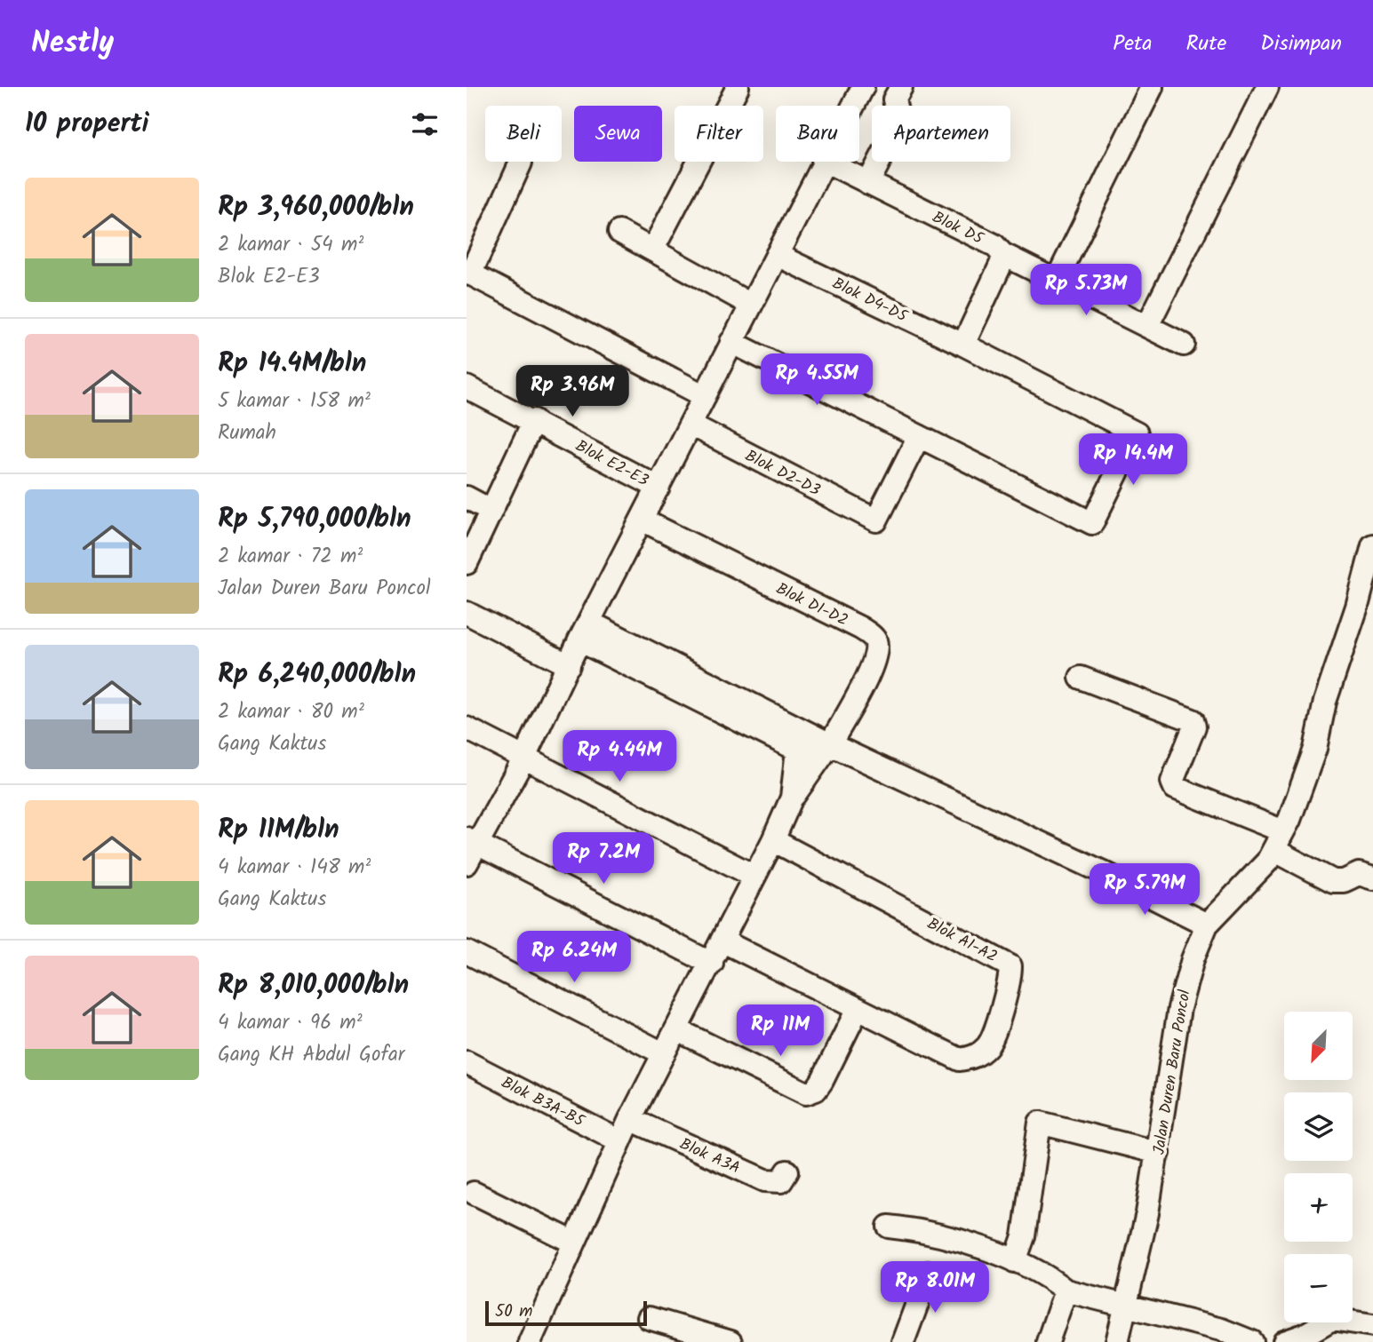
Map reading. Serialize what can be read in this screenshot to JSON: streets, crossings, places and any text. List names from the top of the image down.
{
  "streets": {
    "street": [
      "Blok D5",
      "Blok D4-D5",
      "Blok E2-E3",
      "Blok D2-D3",
      "Blok D1-D2",
      "Blok A1-A2",
      "Jalan Duren Baru Poncol",
      "Blok B3A-B5",
      "Blok A3A"
    ]
  },
  "crossings": [
    ["Blok D4-D5", "Blok D2-D3"]
  ],
  "scale_bar": "50 m",
  "north": "bottom left",
  "page": {
    "header": "Nestly",
    "nav": ["Peta", "Rute", "Disimpan"],
    "heading": "10 properti",
    "chip": [
      "Beli",
      "Sewa",
      "Filter",
      "Baru",
      "Apartemen"
    ],
    "list": [
      {
        "name": "Rp 3,960,000/bln",
        "note": "2 kamar · 54 m² · Blok E2-E3"
      },
      {
        "name": "Rp 14.4M/bln",
        "note": "5 kamar · 158 m² · Rumah"
      },
      {
        "name": "Rp 5,790,000/bln",
        "note": "2 kamar · 72 m² · Jalan Duren Baru Poncol"
      },
      {
        "name": "Rp 6,240,000/bln",
        "note": "2 kamar · 80 m² · Gang Kaktus"
      },
      {
        "name": "Rp 11M/bln",
        "note": "4 kamar · 148 m² · Gang Kaktus"
      },
      {
        "name": "Rp 8,010,000/bln",
        "note": "4 kamar · 96 m² · Gang KH Abdul Gofar"
      }
    ],
    "price": [
      "Rp 5.73M",
      "Rp 4.55M",
      "Rp 3.96M",
      "Rp 14.4M",
      "Rp 4.44M",
      "Rp 7.2M",
      "Rp 5.79M",
      "Rp 6.24M",
      "Rp 11M",
      "Rp 8.01M"
    ],
    "map_buttons": ["+", "−"],
    "scale": "50 m"
  }
}
